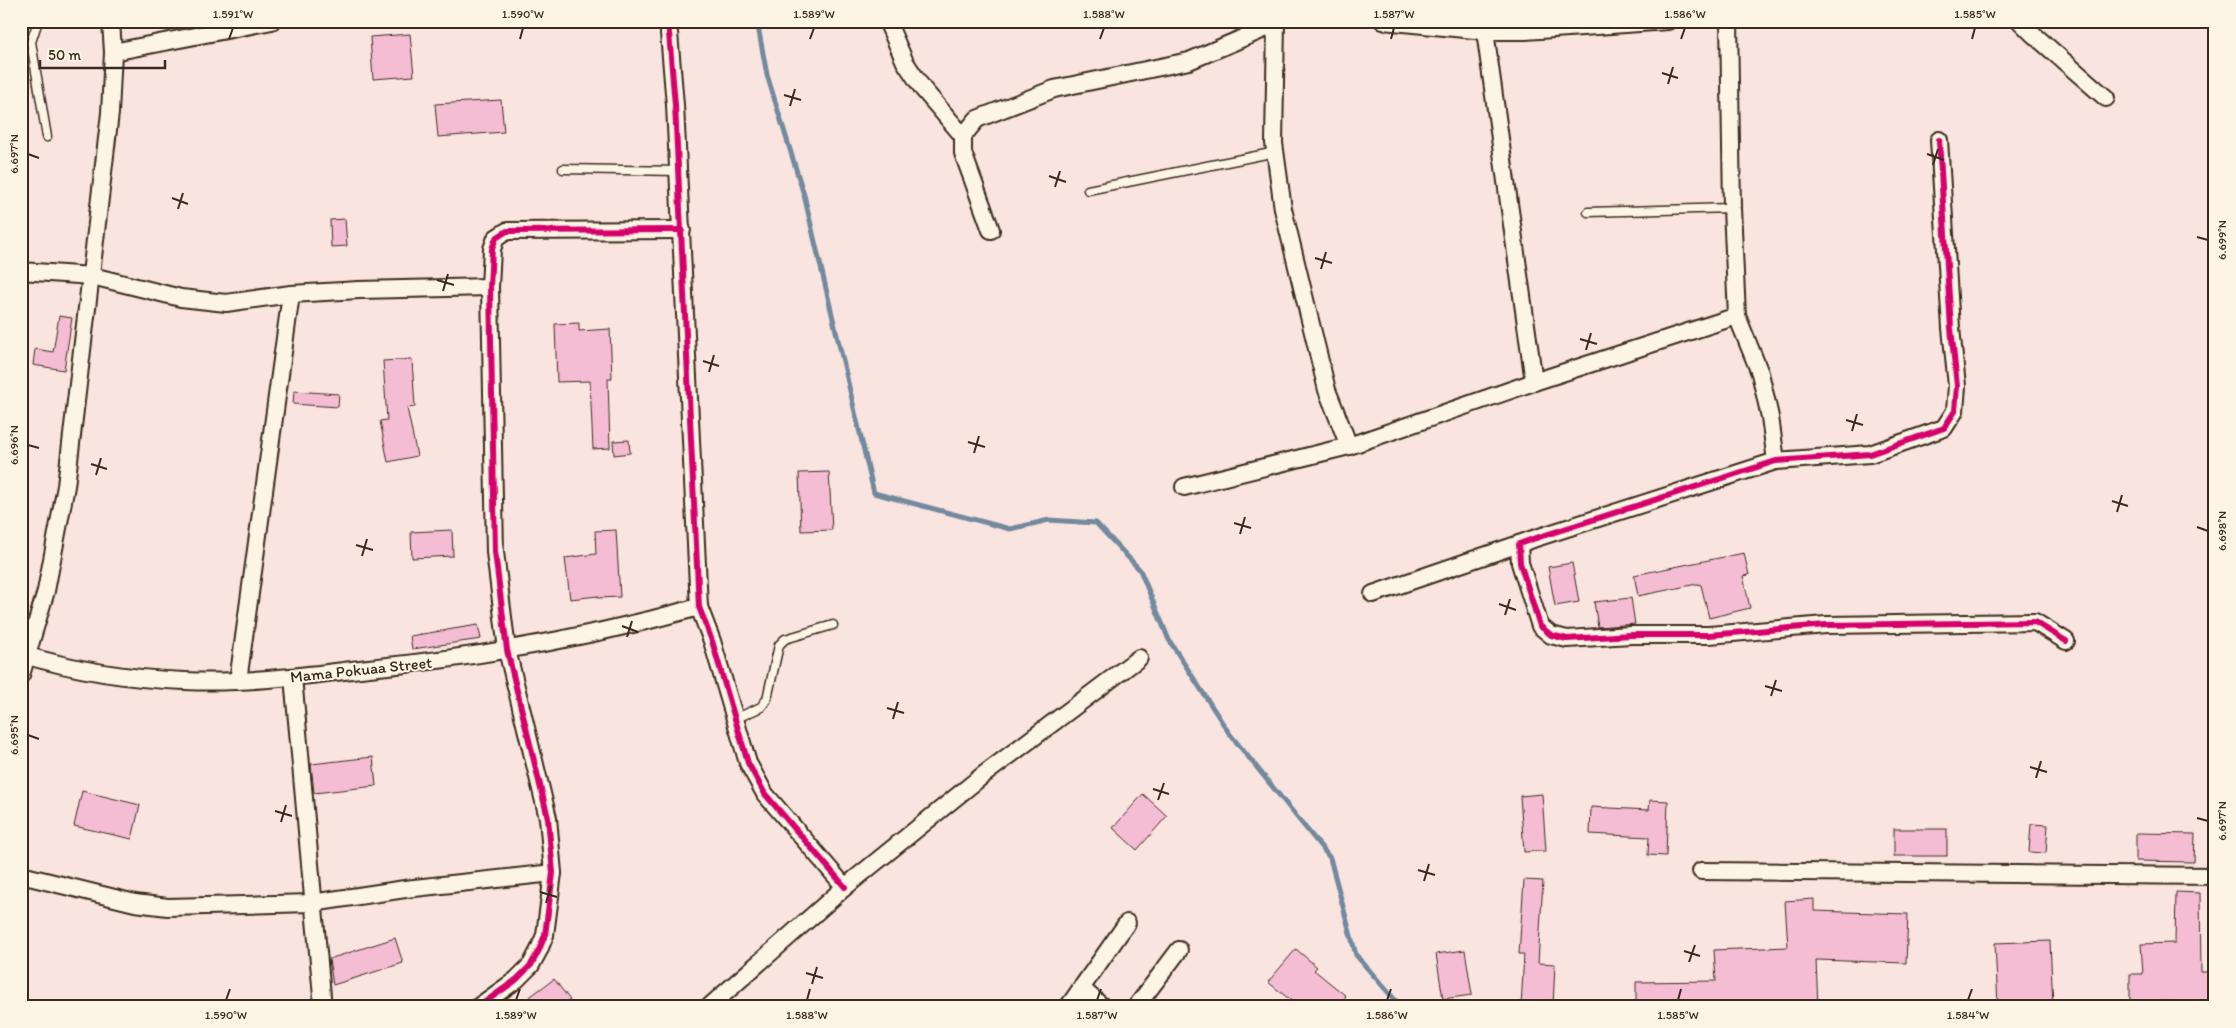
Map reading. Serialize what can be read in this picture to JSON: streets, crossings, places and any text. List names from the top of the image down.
{
  "streets": {
    "street": ["Mama Pokuaa Street"]
  },
  "scale_bar": "50 m",
  "coordinates": [
    "1.591°W",
    "1.590°W",
    "1.589°W",
    "1.588°W",
    "1.587°W",
    "1.586°W",
    "1.585°W",
    "6.697°N",
    "6.699°N",
    "6.696°N",
    "6.698°N",
    "6.695°N",
    "1.584°W"
  ]
}
